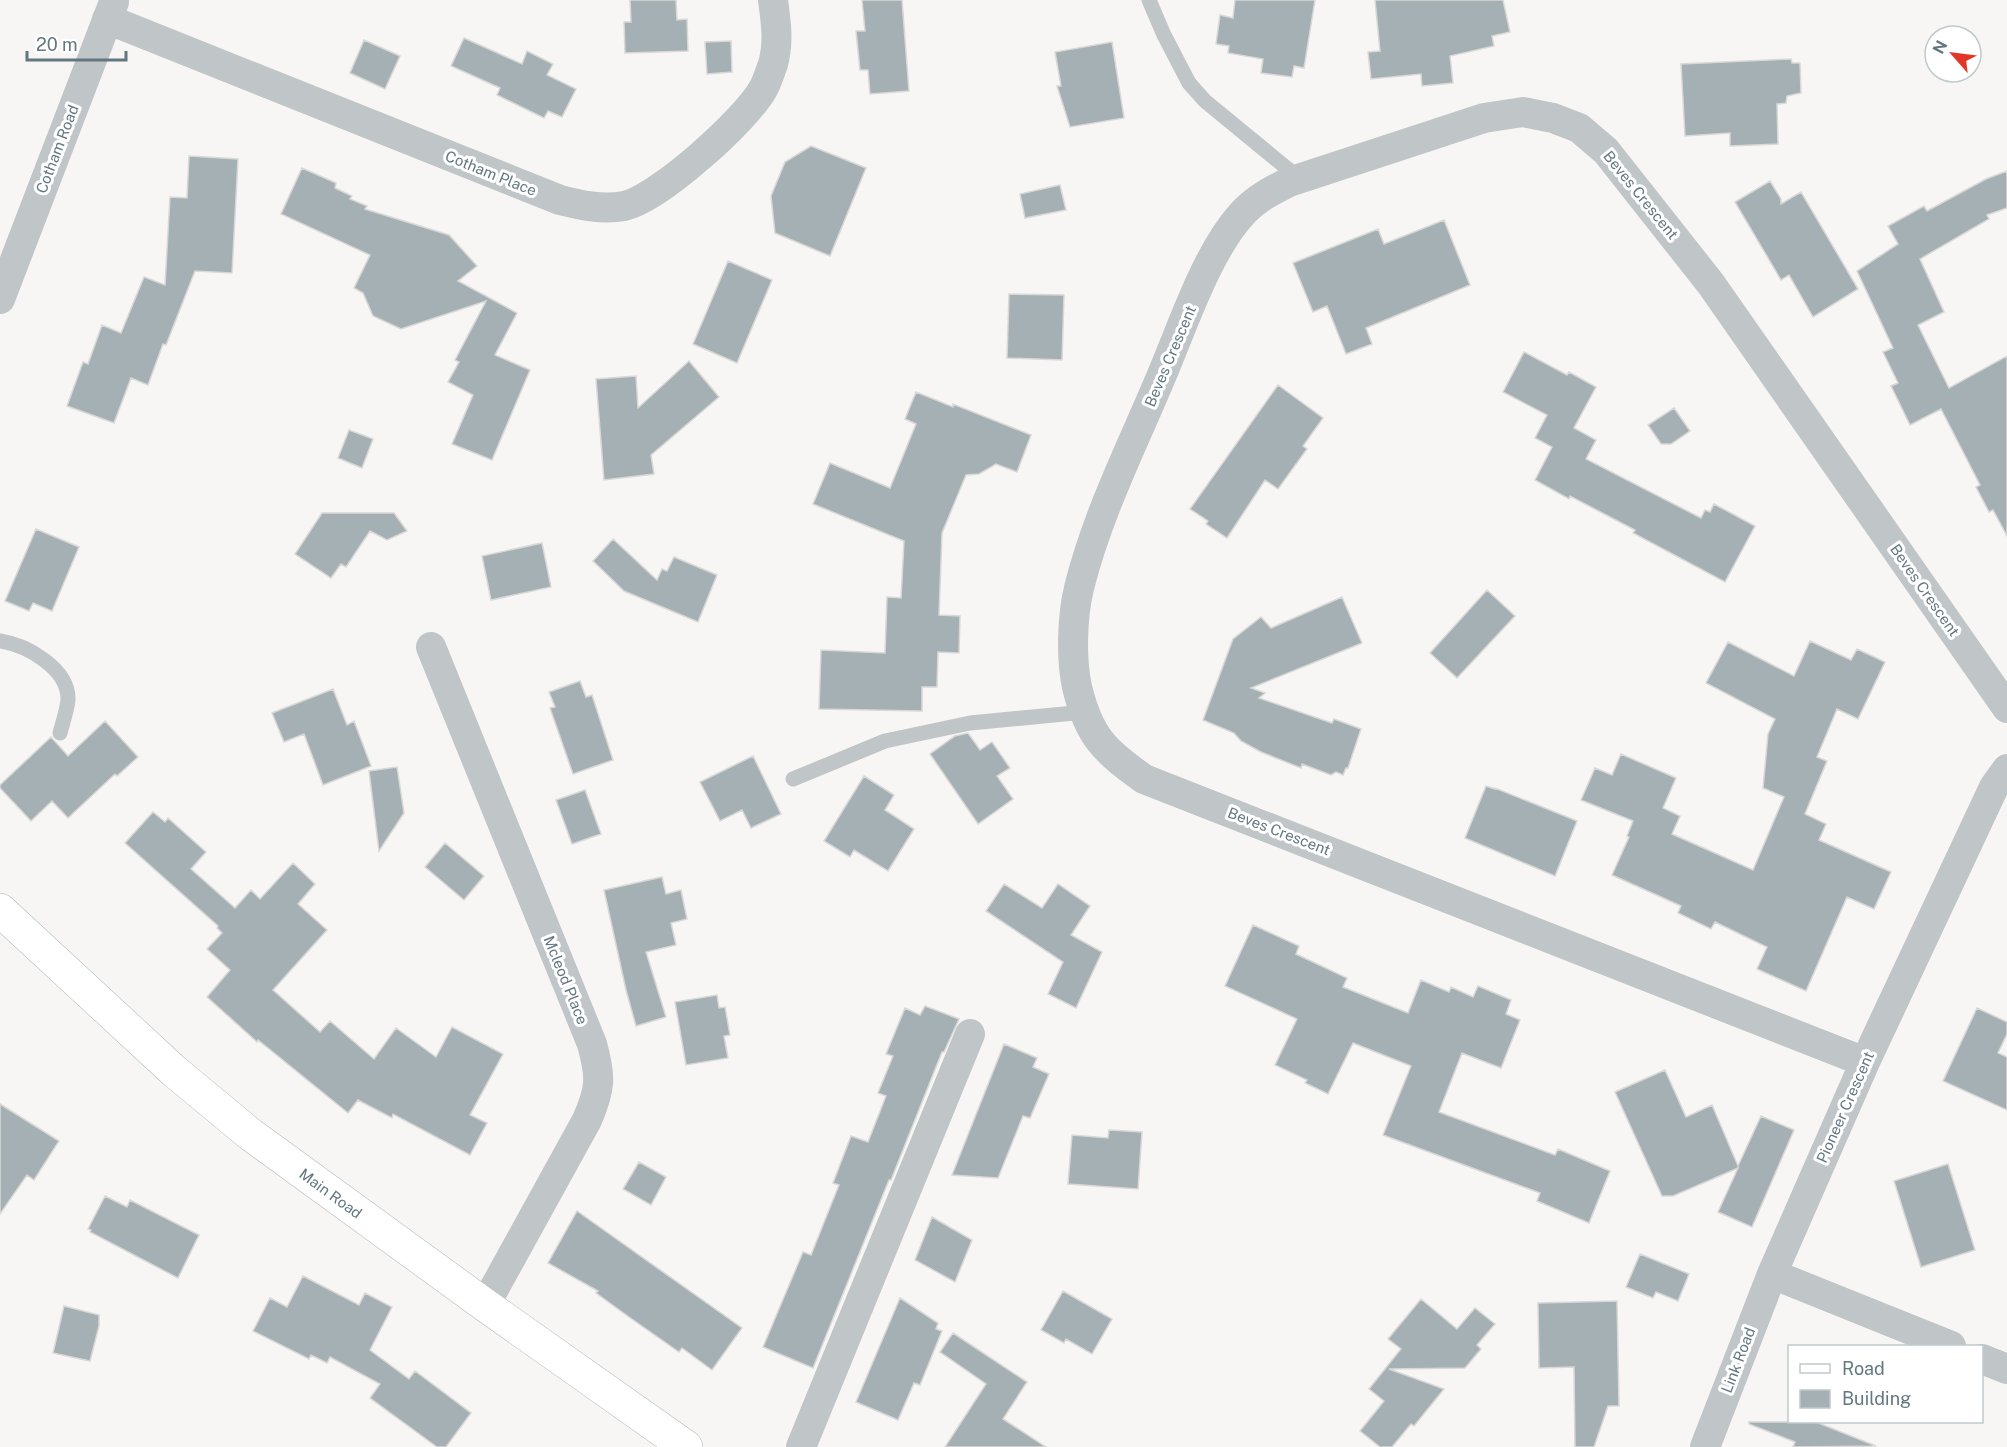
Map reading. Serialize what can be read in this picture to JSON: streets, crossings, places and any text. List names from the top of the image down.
{
  "streets": {
    "main road": ["Main Road"],
    "street": [
      "Cotham Road",
      "Cotham Place",
      "Beves Crescent",
      "Mcleod Place",
      "Pioneer Crescent",
      "Link Road"
    ]
  },
  "crossings": [
    ["Cotham Road", "Cotham Place"],
    ["Beves Crescent", "Pioneer Crescent"],
    ["Mcleod Place", "Main Road"],
    ["Pioneer Crescent", "Link Road"]
  ],
  "legend": ["Road", "Building"],
  "scale_bar": "20 m",
  "north": "top left"
}
